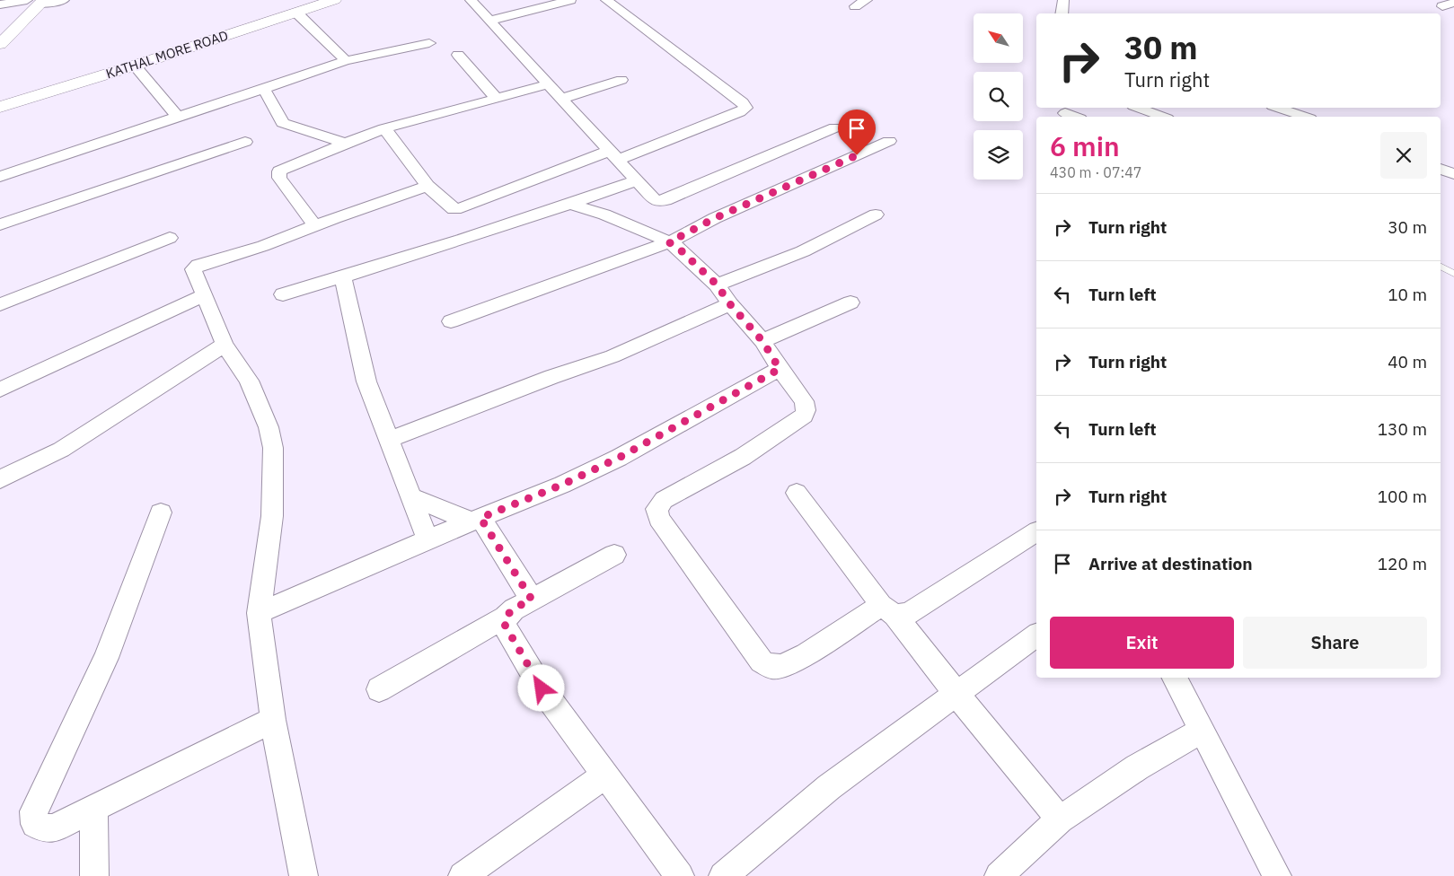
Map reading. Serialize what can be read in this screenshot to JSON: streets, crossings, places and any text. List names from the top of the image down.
{
  "streets": {
    "main road": ["KATHAL MORE ROAD"]
  },
  "north": "top left",
  "page": {
    "turn": ["30 m", "Turn right"],
    "heading": ["6 min", "430 m · 07:47"],
    "list": [
      {
        "name": "Turn right",
        "value": "30 m"
      },
      {
        "name": "Turn left",
        "value": "10 m"
      },
      {
        "name": "Turn right",
        "value": "40 m"
      },
      {
        "name": "Turn left",
        "value": "130 m"
      },
      {
        "name": "Turn right",
        "value": "100 m"
      },
      {
        "name": "Arrive at destination",
        "value": "120 m"
      }
    ],
    "buttons": ["Exit", "Share"]
  }
}
